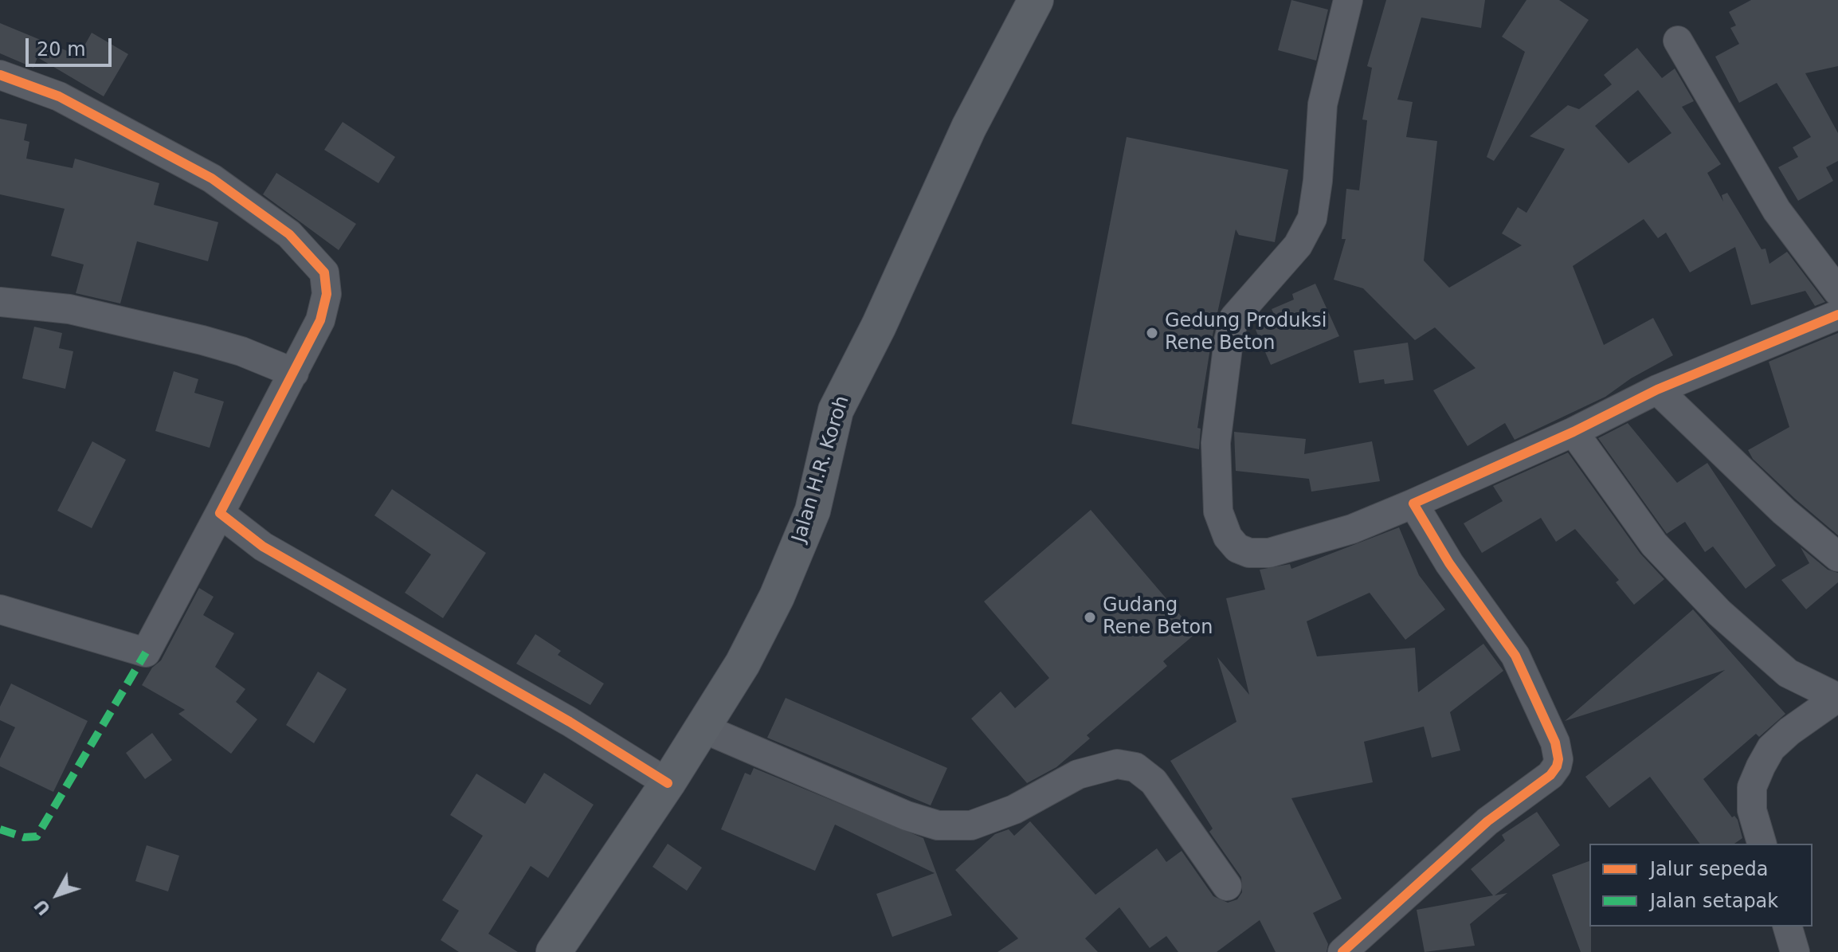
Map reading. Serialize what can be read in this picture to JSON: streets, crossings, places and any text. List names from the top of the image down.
{
  "streets": {
    "main road": ["Jalan H.R. Koroh"]
  },
  "places": ["Gedung Produksi Rene Beton", "Gudang Rene Beton"],
  "legend": ["Jalur sepeda", "Jalan setapak"],
  "scale_bar": "20 m",
  "north": "bottom left"
}
